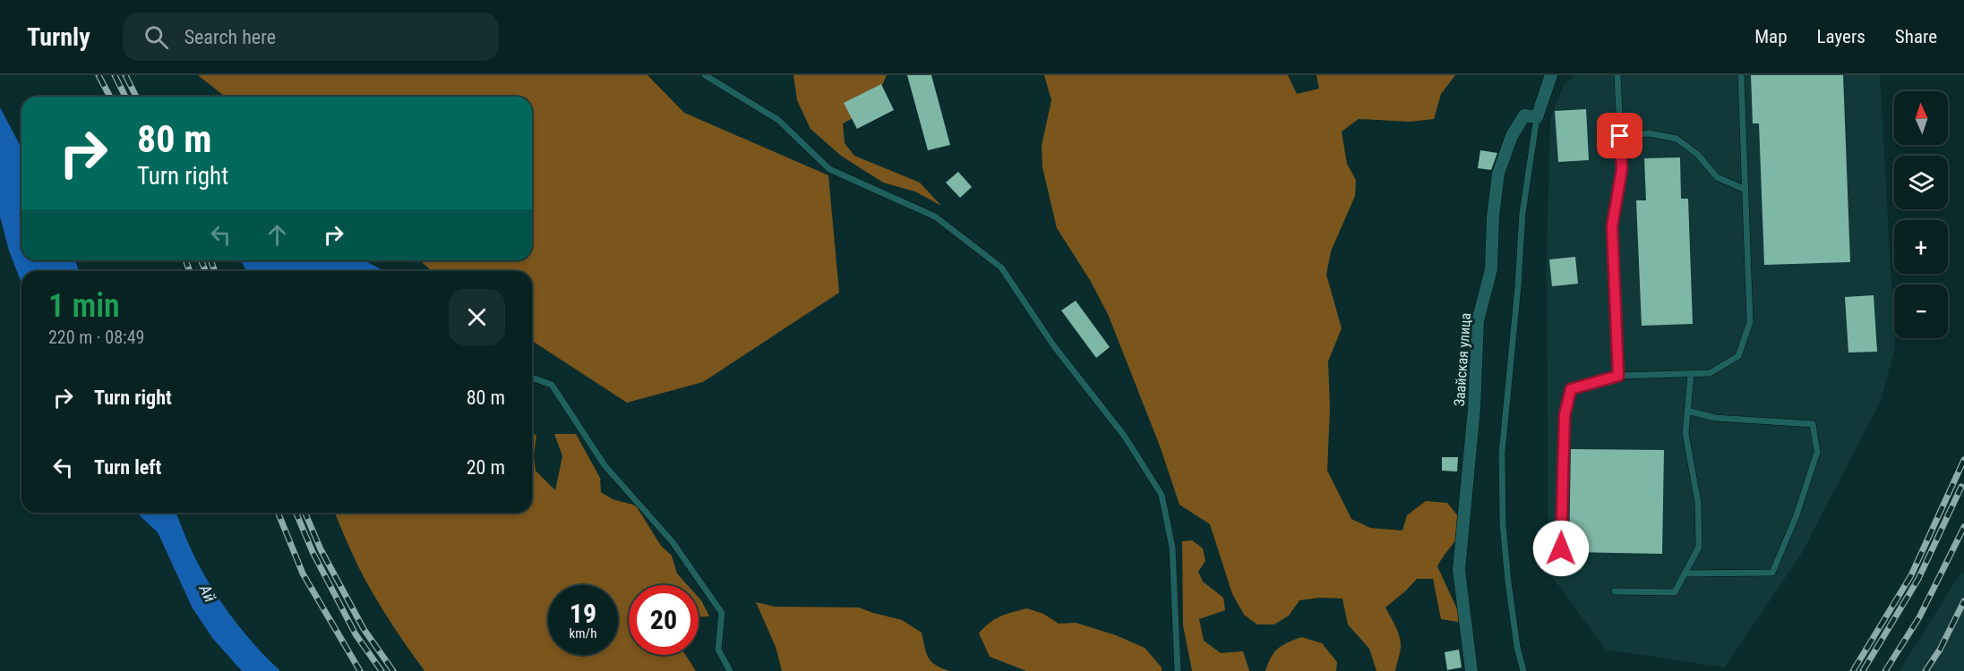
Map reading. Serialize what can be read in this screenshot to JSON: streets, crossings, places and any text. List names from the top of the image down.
{
  "streets": {
    "street": ["Заайская улица"]
  },
  "water": ["Ай"],
  "north": "top",
  "page": {
    "header": "Turnly",
    "search": "Search here",
    "nav": ["Map", "Layers", "Share"],
    "map_buttons": ["+", "−"],
    "turn": ["80 m", "Turn right"],
    "heading": ["1 min", "220 m · 08:49"],
    "list": [
      {
        "name": "Turn right",
        "value": "80 m"
      },
      {
        "name": "Turn left",
        "value": "20 m"
      }
    ],
    "speed": "19 km/h",
    "limit": "20"
  }
}
